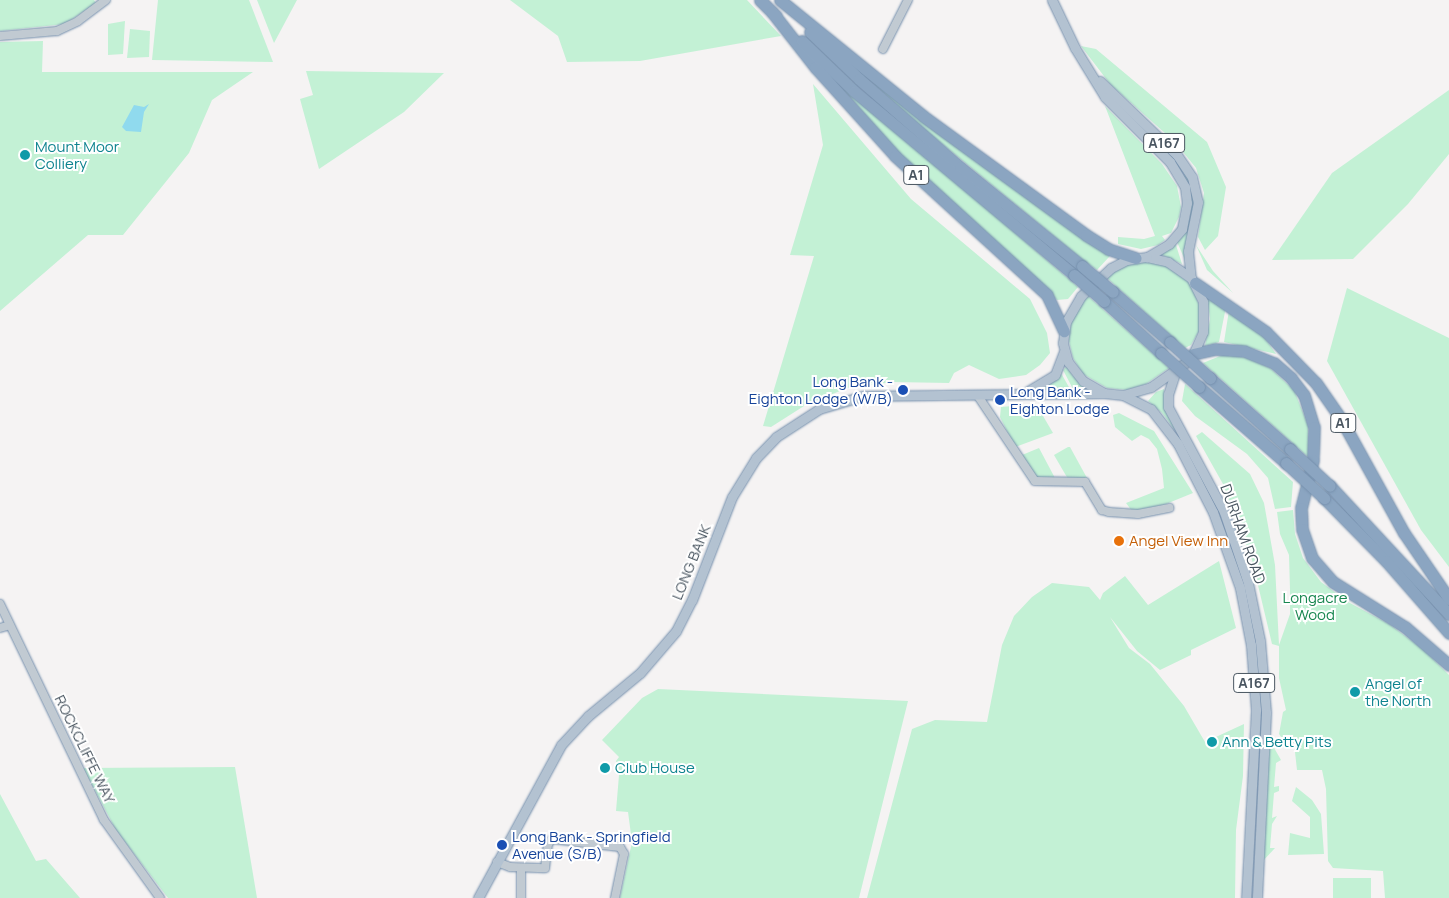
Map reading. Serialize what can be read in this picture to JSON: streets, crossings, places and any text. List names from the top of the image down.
{
  "streets": {
    "highway": ["A1"],
    "main road": ["A167", "DURHAM ROAD", "LONG BANK"],
    "street": ["ROCKCLIFFE WAY"]
  },
  "crossings": [
    ["A167", "A1"],
    ["A167", "DURHAM ROAD"],
    ["A167", "LONG BANK"],
    ["A1", "DURHAM ROAD"],
    ["A1", "LONG BANK"],
    ["DURHAM ROAD", "LONG BANK"]
  ],
  "parks": ["Longacre Wood"],
  "places": [
    "Mount Moor Colliery",
    "Long Bank - Eighton Lodge (W/B)",
    "Long Bank - Eighton Lodge",
    "Angel View Inn",
    "Angel of the North",
    "Ann & Betty Pits",
    "Club House",
    "Long Bank - Springfield Avenue (S/B)"
  ]
}
